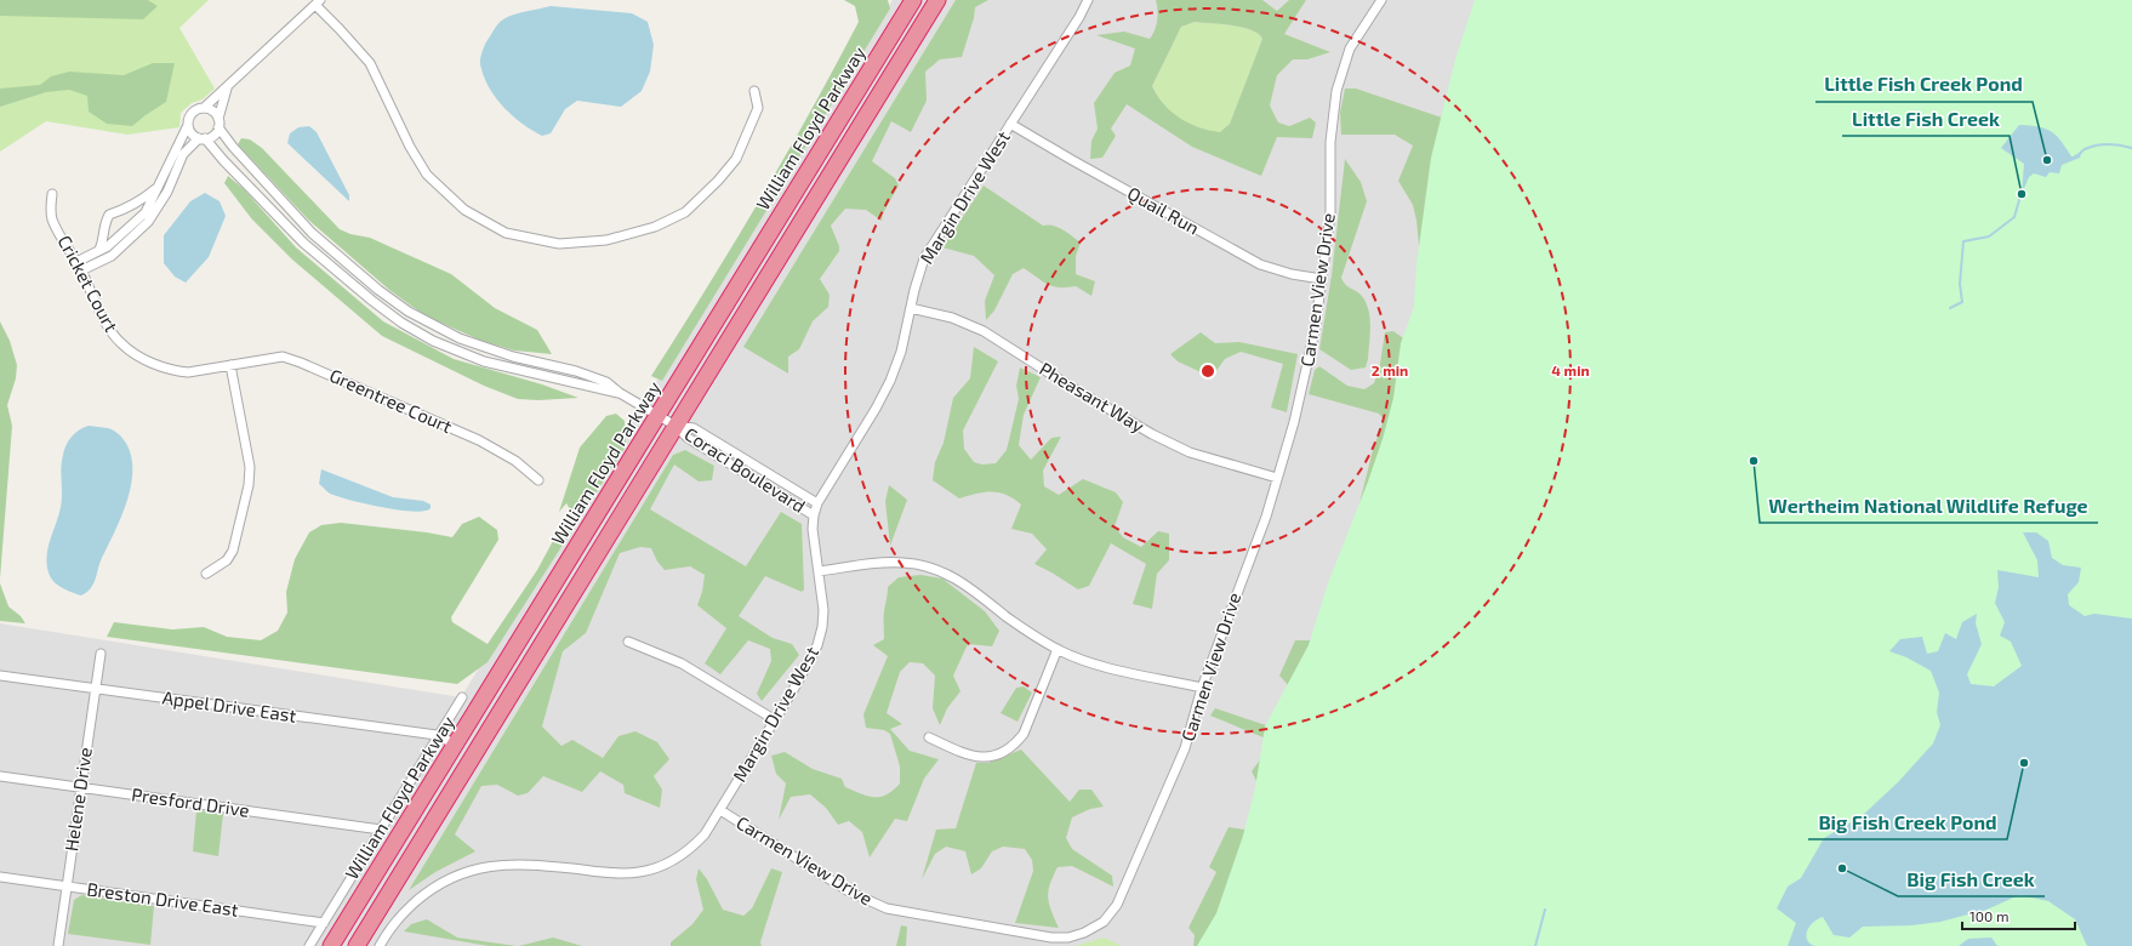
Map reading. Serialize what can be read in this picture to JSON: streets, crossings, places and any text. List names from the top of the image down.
{
  "streets": {
    "highway": ["William Floyd Parkway"],
    "street": [
      "Margin Drive West",
      "Quail Run",
      "Cricket Court",
      "Carmen View Drive",
      "Pheasant Way",
      "Greentree Court",
      "Coraci Boulevard",
      "Appel Drive East",
      "Helene Drive",
      "Presford Drive",
      "Breston Drive East"
    ]
  },
  "crossings": [
    ["William Floyd Parkway", "Coraci Boulevard"],
    ["William Floyd Parkway", "Appel Drive East"],
    ["Margin Drive West", "Quail Run"],
    ["Margin Drive West", "Carmen View Drive"],
    ["Margin Drive West", "Pheasant Way"],
    ["Margin Drive West", "Coraci Boulevard"],
    ["Quail Run", "Carmen View Drive"],
    ["Cricket Court", "Greentree Court"],
    ["Carmen View Drive", "Pheasant Way"],
    ["Appel Drive East", "Helene Drive"],
    ["Helene Drive", "Presford Drive"],
    ["Helene Drive", "Breston Drive East"]
  ],
  "places": [
    "Little Fish Creek Pond",
    "Little Fish Creek",
    "Wertheim National Wildlife Refuge",
    "Big Fish Creek Pond",
    "Big Fish Creek"
  ],
  "scale_bar": "100 m",
  "rings": ["2 min", "4 min"]
}
